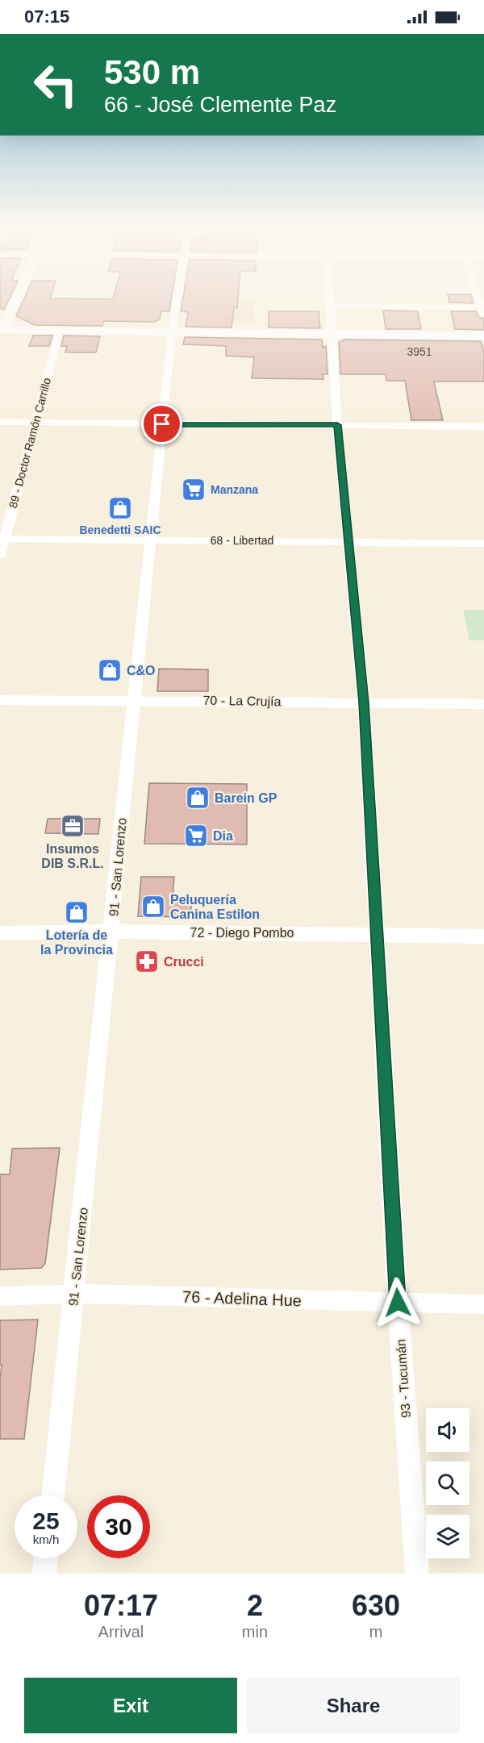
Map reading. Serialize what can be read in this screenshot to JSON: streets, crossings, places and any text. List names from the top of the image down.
{
  "streets": {
    "street": [
      "89 - Doctor Ramón Carrillo",
      "68 - Libertad",
      "70 - La Crujía",
      "91 - San Lorenzo",
      "72 - Diego Pombo",
      "76 - Adelina Hue",
      "93 - Tucumán"
    ]
  },
  "crossings": [
    ["89 - Doctor Ramón Carrillo", "68 - Libertad"],
    ["68 - Libertad", "91 - San Lorenzo"],
    ["68 - Libertad", "93 - Tucumán"],
    ["70 - La Crujía", "91 - San Lorenzo"],
    ["70 - La Crujía", "93 - Tucumán"],
    ["91 - San Lorenzo", "72 - Diego Pombo"],
    ["91 - San Lorenzo", "76 - Adelina Hue"],
    ["72 - Diego Pombo", "93 - Tucumán"],
    ["76 - Adelina Hue", "93 - Tucumán"]
  ],
  "places": {
    "supermarket": ["Manzana", "Dia"],
    "shop": [
      "Benedetti SAIC",
      "C&O",
      "Barein GP",
      "Peluquería Canina Estilon",
      "Lotería de la Provincia"
    ],
    "office": ["Insumos DIB S.R.L."],
    "pharmacy": ["Crucci"]
  },
  "house_numbers": ["3951"],
  "page": {
    "status": "07:15",
    "turn": ["530 m", "66 - José Clemente Paz"],
    "speed": "25 km/h",
    "limit": "30",
    "eta": [
      "07:17",
      "Arrival",
      "2",
      "min",
      "630",
      "m"
    ],
    "buttons": ["Exit", "Share"]
  }
}
